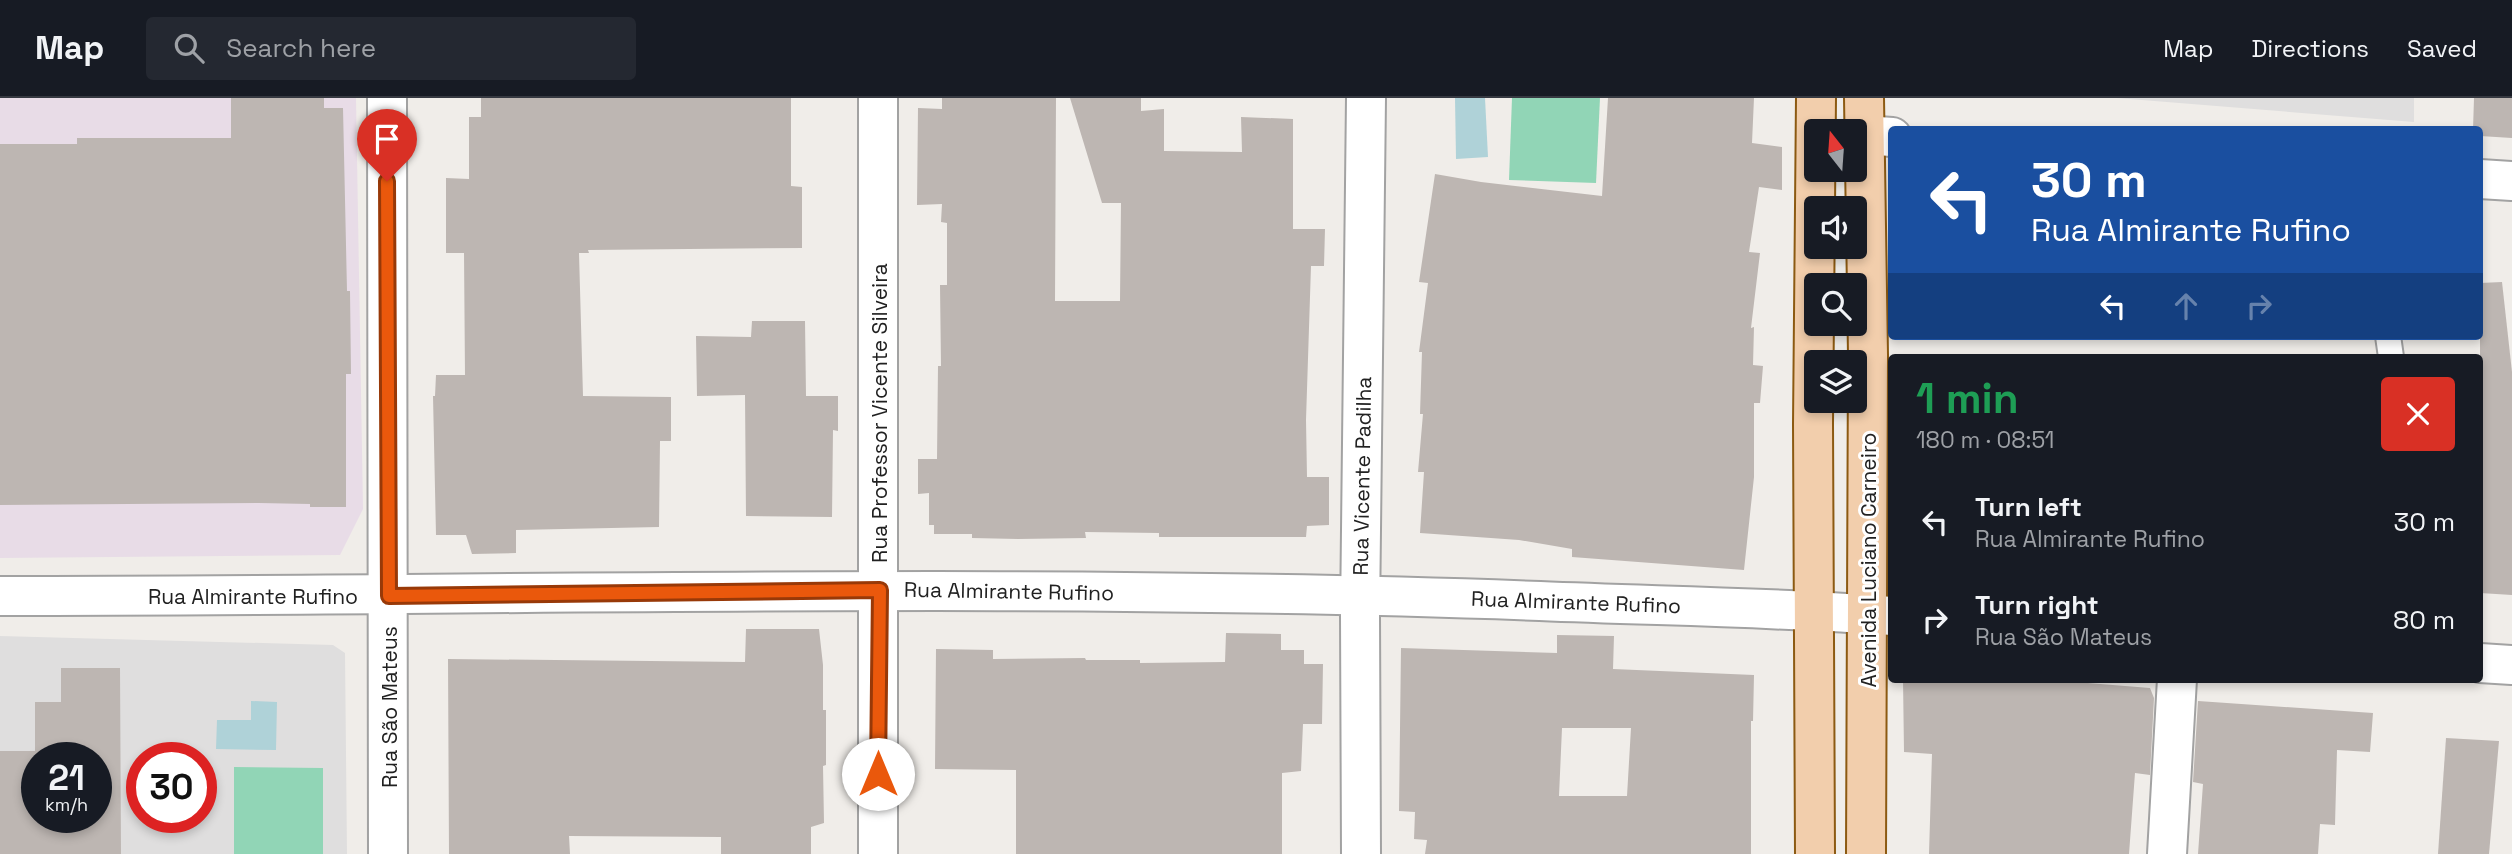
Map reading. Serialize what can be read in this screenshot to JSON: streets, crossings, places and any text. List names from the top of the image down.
{
  "streets": {
    "main road": ["Avenida Luciano Carneiro"],
    "street": [
      "Rua Professor Vicente Silveira",
      "Rua Vicente Padilha",
      "Rua Almirante Rufino",
      "Rua São Mateus"
    ]
  },
  "crossings": [
    ["Rua Professor Vicente Silveira", "Rua Almirante Rufino"],
    ["Rua Vicente Padilha", "Rua Almirante Rufino"],
    ["Avenida Luciano Carneiro", "Rua Almirante Rufino"],
    ["Rua Almirante Rufino", "Rua São Mateus"]
  ],
  "north": "top",
  "page": {
    "header": "Map",
    "search": "Search here",
    "nav": ["Map", "Directions", "Saved"],
    "turn": ["30 m", "Rua Almirante Rufino"],
    "heading": ["1 min", "180 m · 08:51"],
    "list": [
      {
        "name": "Turn left",
        "note": "Rua Almirante Rufino",
        "value": "30 m"
      },
      {
        "name": "Turn right",
        "note": "Rua São Mateus",
        "value": "80 m"
      }
    ],
    "speed": "21 km/h",
    "limit": "30"
  }
}
